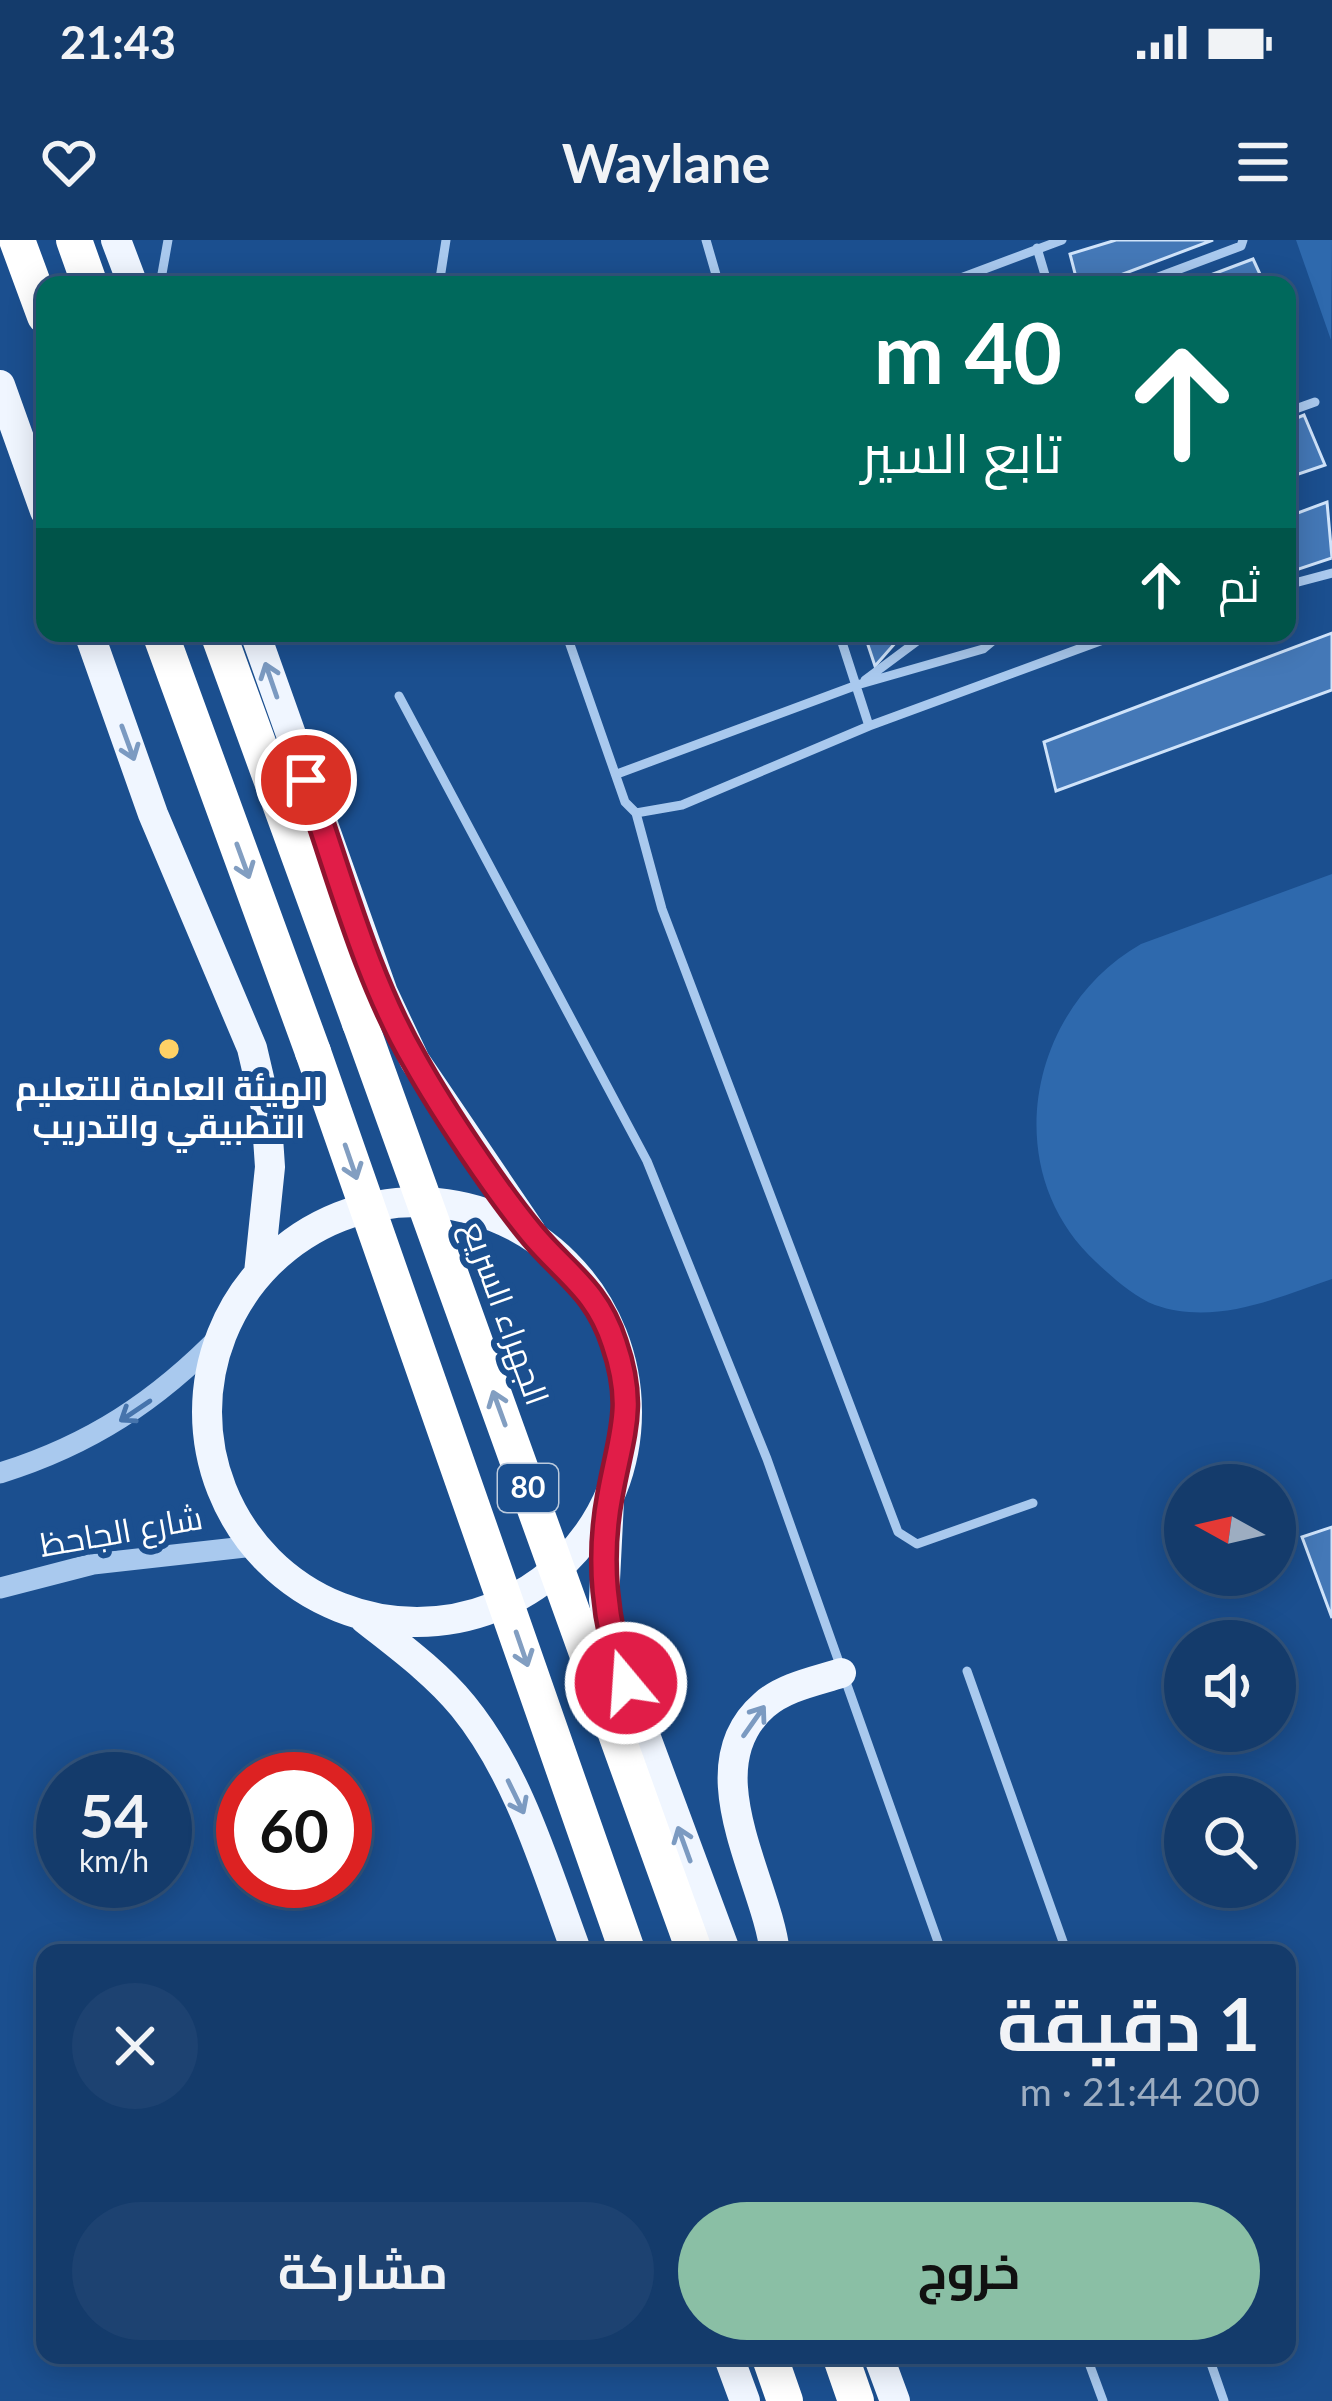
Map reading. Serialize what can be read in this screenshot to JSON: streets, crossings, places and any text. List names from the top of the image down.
{
  "streets": {
    "highway": ["الجهراء السريع", "80"],
    "street": ["شارع الجاحظ"]
  },
  "crossings": [
    ["الجهراء السريع", "شارع الجاحظ"]
  ],
  "places": ["الهيئة العامة للتعليم التطبيقي والتدريب"],
  "north": "left",
  "page": {
    "status": "21:43",
    "header": "Waylane",
    "turn": ["40 m", "تابع السير"],
    "then": "ثم",
    "speed": "54 km/h",
    "limit": "60",
    "heading": ["1 دقيقة", "200 m · 21:44"],
    "buttons": ["خروج", "مشاركة"]
  }
}
